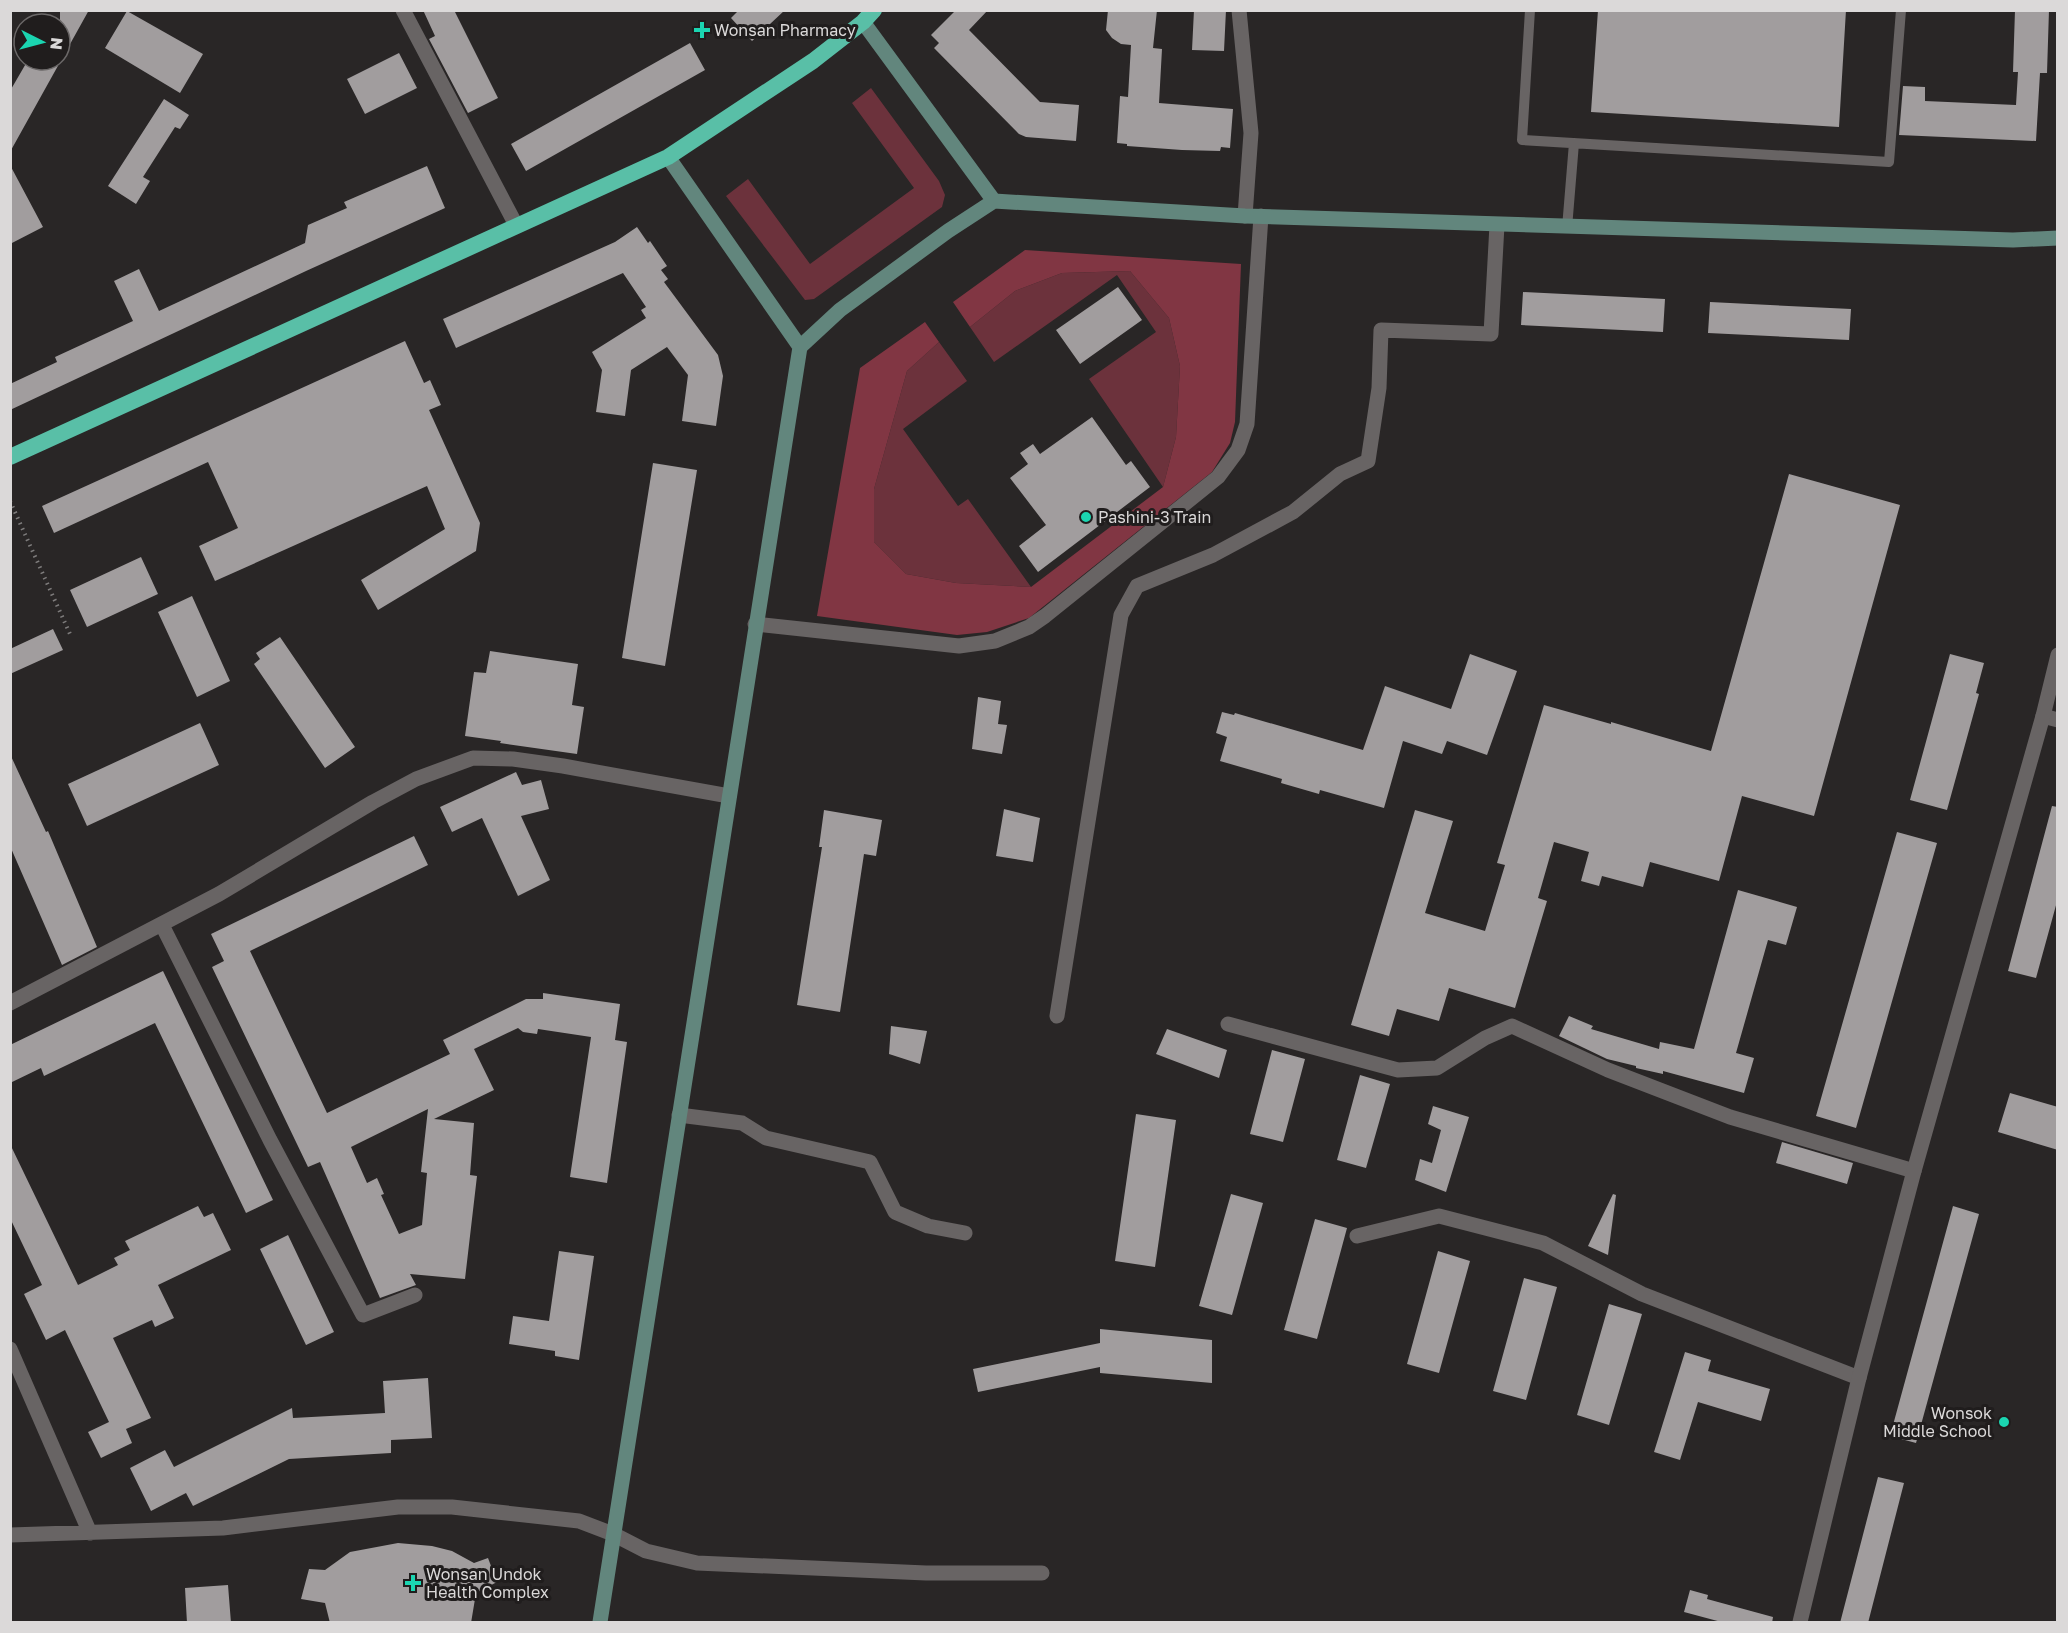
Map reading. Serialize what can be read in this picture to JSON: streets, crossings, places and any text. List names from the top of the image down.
{
  "places": {
    "health": ["Wonsan Pharmacy", "Wonsan Undok Health Complex"],
    "other": ["Pashini-3 Train", "Wonsok Middle School"]
  },
  "north": "right"
}
